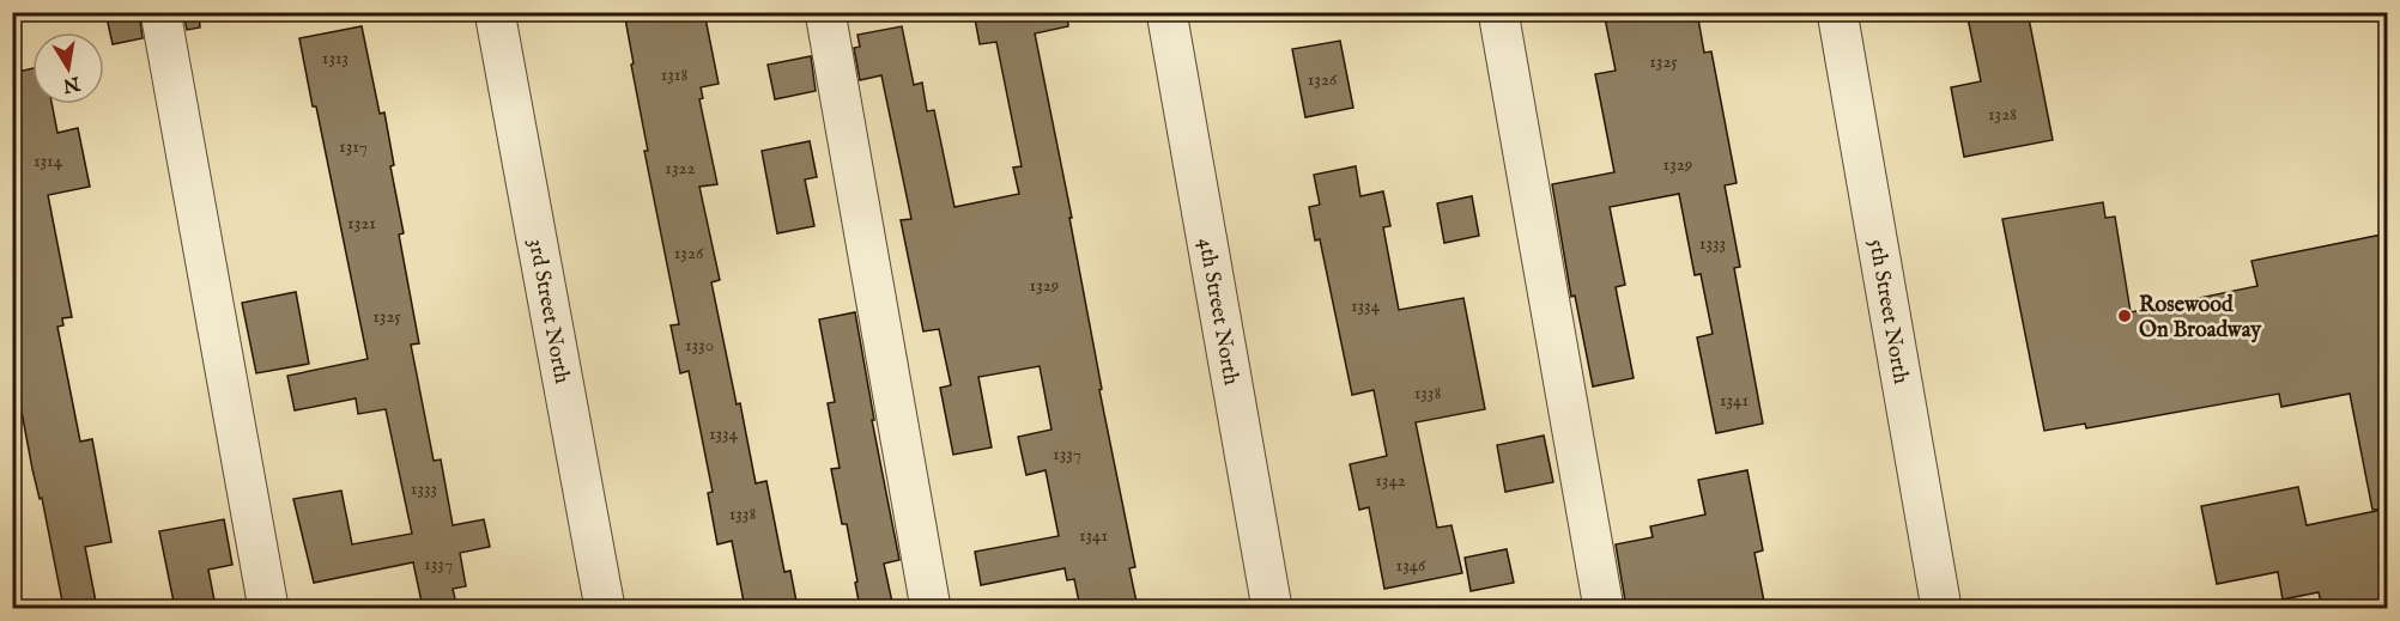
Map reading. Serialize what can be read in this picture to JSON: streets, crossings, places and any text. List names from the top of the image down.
{
  "streets": {
    "street": ["3rd Street North", "4th Street North", "5th Street North"]
  },
  "places": ["Rosewood On Broadway"],
  "house_numbers": [
    "1313",
    "1325",
    "1318",
    "1326",
    "1328",
    "1317",
    "1314",
    "1329",
    "1322",
    "1321",
    "1333",
    "1326",
    "1329",
    "1334",
    "1325",
    "1330",
    "1338",
    "1341",
    "1334",
    "1337",
    "1342",
    "1333",
    "1338",
    "1341",
    "1337",
    "1346"
  ],
  "north": "bottom"
}
